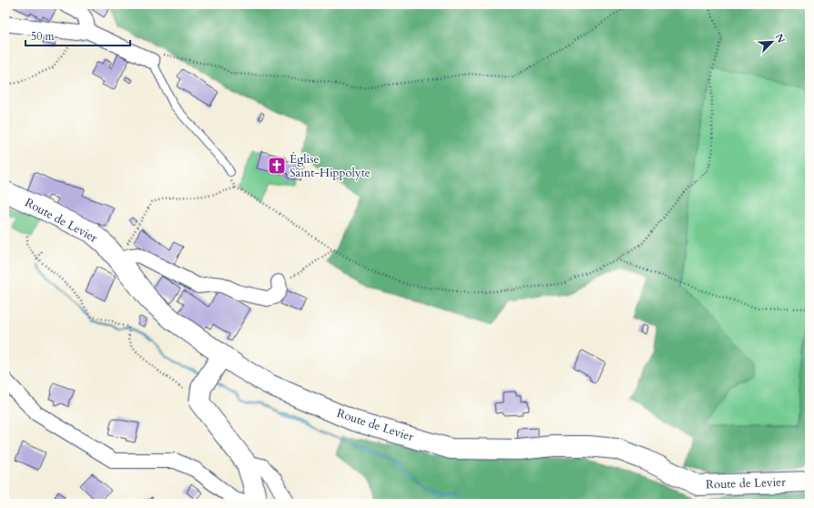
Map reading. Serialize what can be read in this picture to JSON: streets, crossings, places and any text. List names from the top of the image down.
{
  "streets": {
    "street": ["Route de Levier"]
  },
  "places": {
    "church": ["Église Saint-Hippolyte"]
  },
  "scale_bar": "50 m",
  "north": "top right"
}
